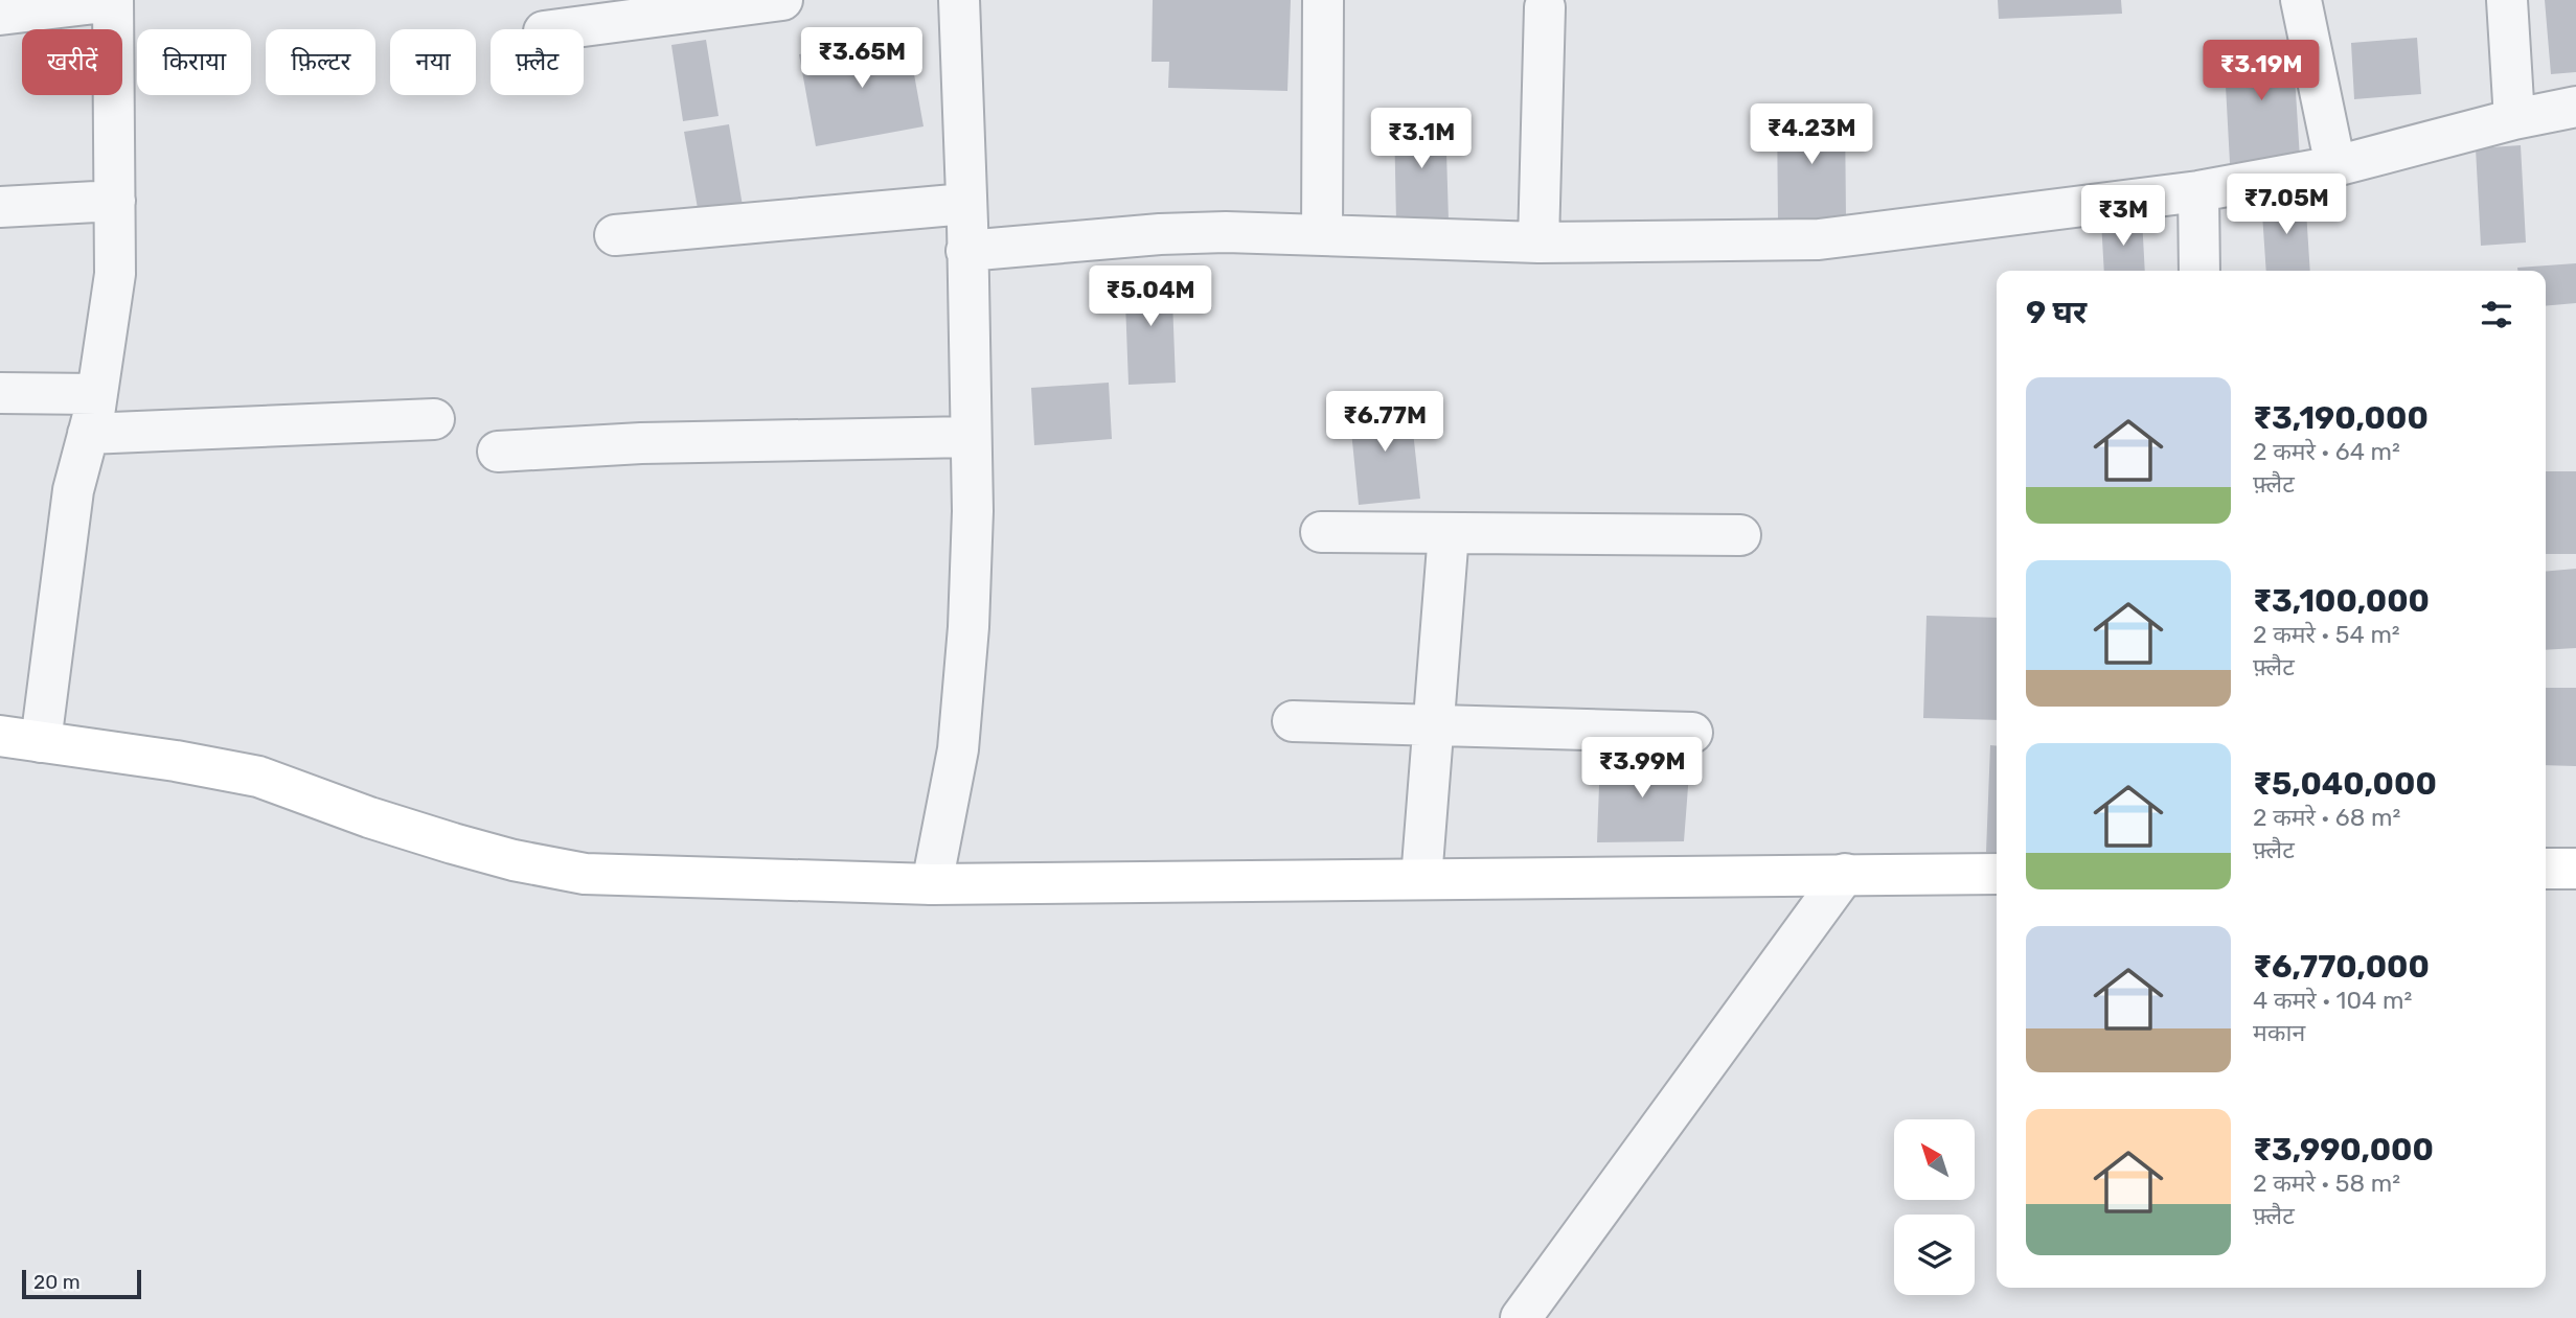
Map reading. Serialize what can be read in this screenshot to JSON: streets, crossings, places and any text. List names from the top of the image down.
{
  "scale_bar": "20 m",
  "north": "top left",
  "page": {
    "price": [
      "₹3.65M",
      "₹3.19M",
      "₹4.23M",
      "₹3.1M",
      "₹7.05M",
      "₹3M",
      "₹5.04M",
      "₹6.77M",
      "₹3.99M"
    ],
    "chip": [
      "खरीदें",
      "किराया",
      "फ़िल्टर",
      "नया",
      "फ़्लैट"
    ],
    "heading": "9 घर",
    "list": [
      {
        "name": "₹3,190,000",
        "note": "2 कमरे · 64 m² · फ़्लैट"
      },
      {
        "name": "₹3,100,000",
        "note": "2 कमरे · 54 m² · फ़्लैट"
      },
      {
        "name": "₹5,040,000",
        "note": "2 कमरे · 68 m² · फ़्लैट"
      },
      {
        "name": "₹6,770,000",
        "note": "4 कमरे · 104 m² · मकान"
      },
      {
        "name": "₹3,990,000",
        "note": "2 कमरे · 58 m² · फ़्लैट"
      }
    ],
    "scale": "20 m"
  }
}
